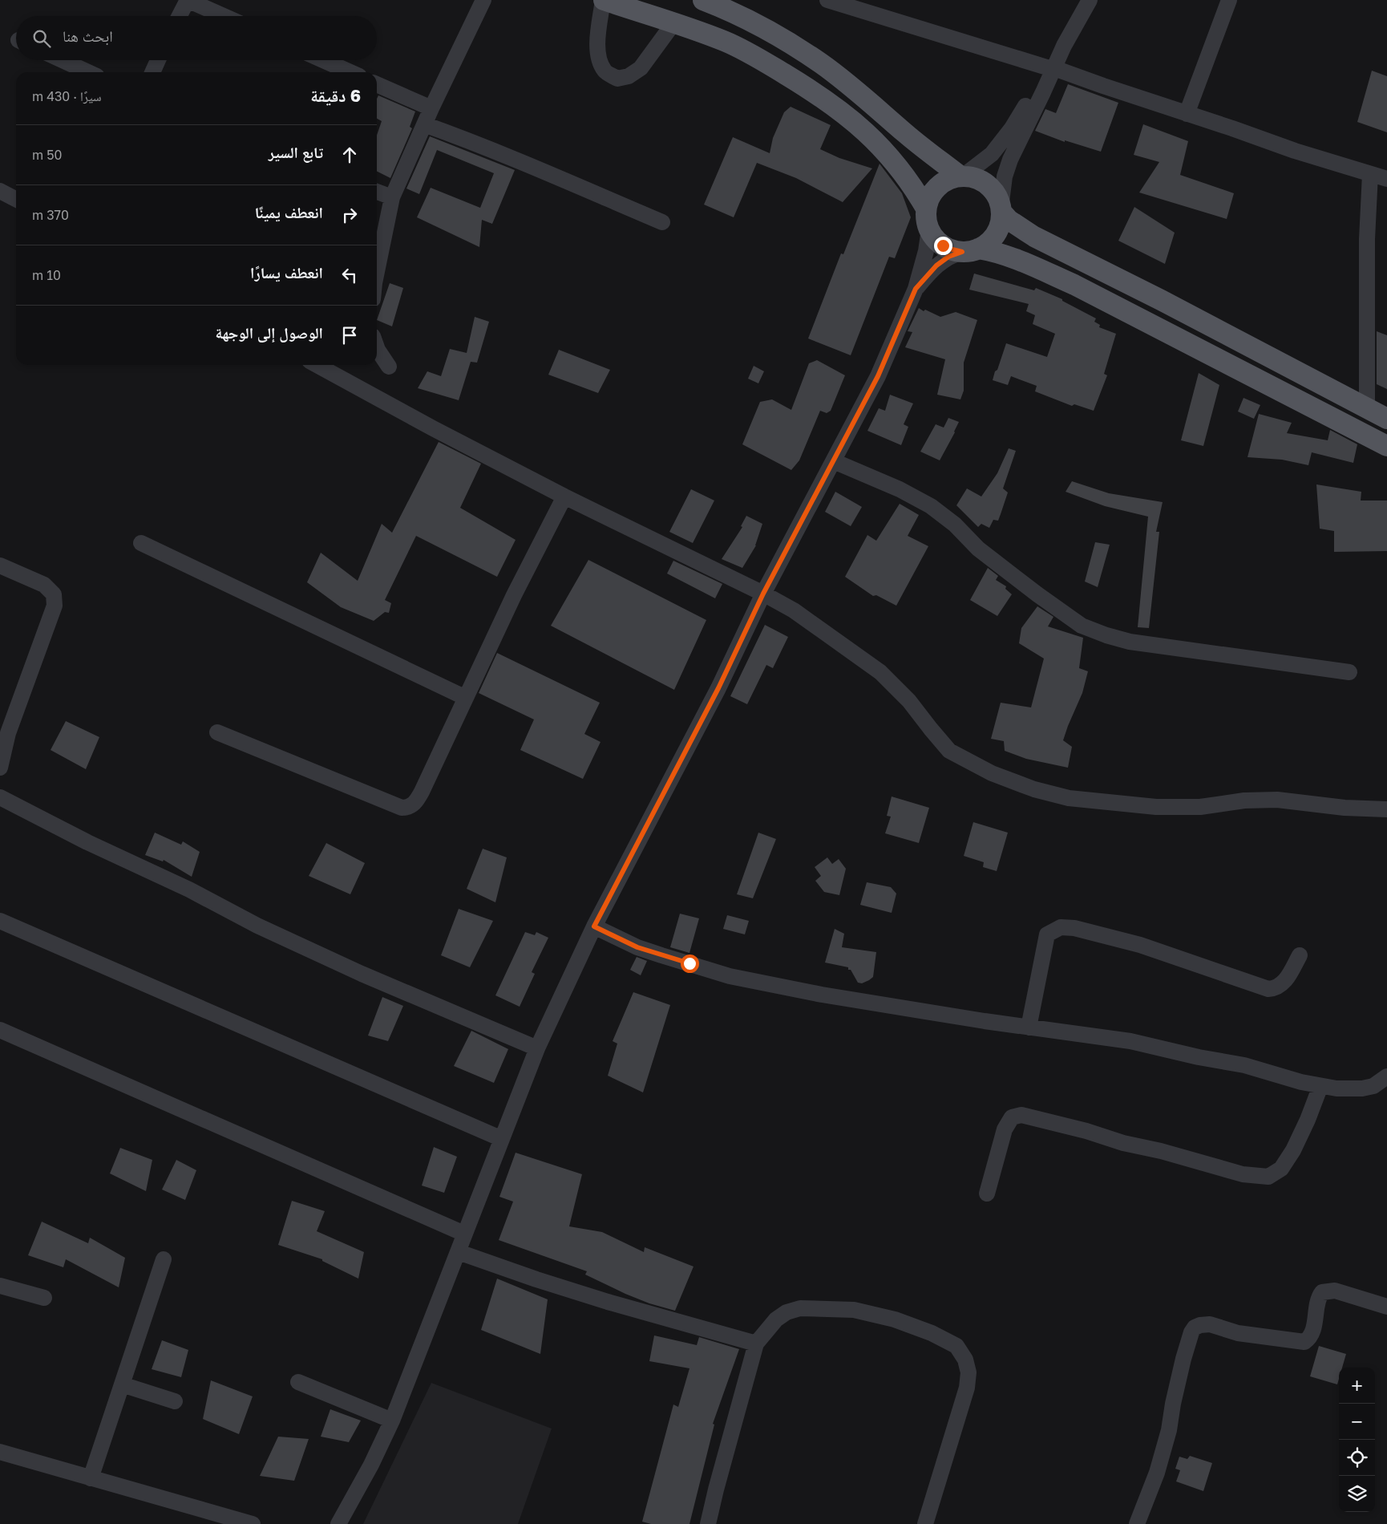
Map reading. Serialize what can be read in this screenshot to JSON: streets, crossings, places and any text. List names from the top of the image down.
{
  "page": {
    "search": "ابحث هنا",
    "heading": ["6 دقيقة", "سيرًا · 430 m"],
    "list": [
      ["تابع السير", "50 m"],
      ["انعطف يمينًا", "370 m"],
      ["انعطف يسارًا", "10 m"],
      "الوصول إلى الوجهة"
    ],
    "map_buttons": ["+", "−"]
  }
}
